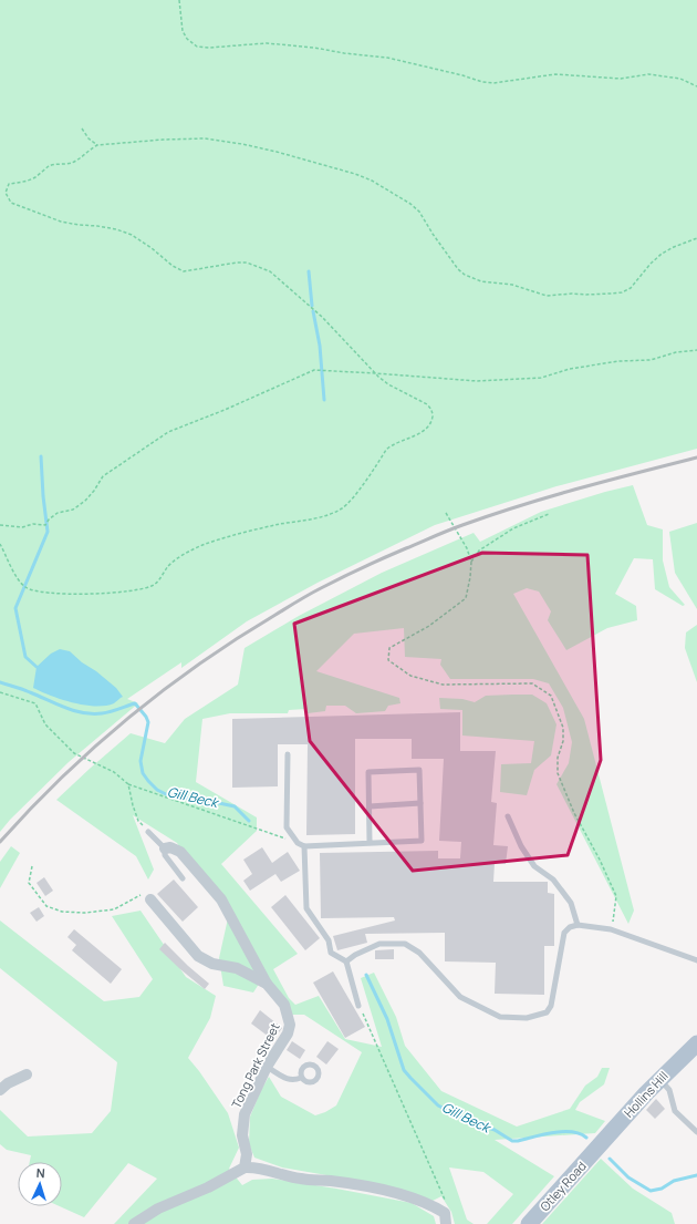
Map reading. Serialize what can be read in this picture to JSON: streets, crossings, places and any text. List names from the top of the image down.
{
  "streets": {
    "main road": ["Hollins Hill", "Otley Road"],
    "street": ["Tong Park Street"]
  },
  "crossings": [
    ["Hollins Hill", "Otley Road"]
  ],
  "water": ["Gill Beck"],
  "north": "top"
}
